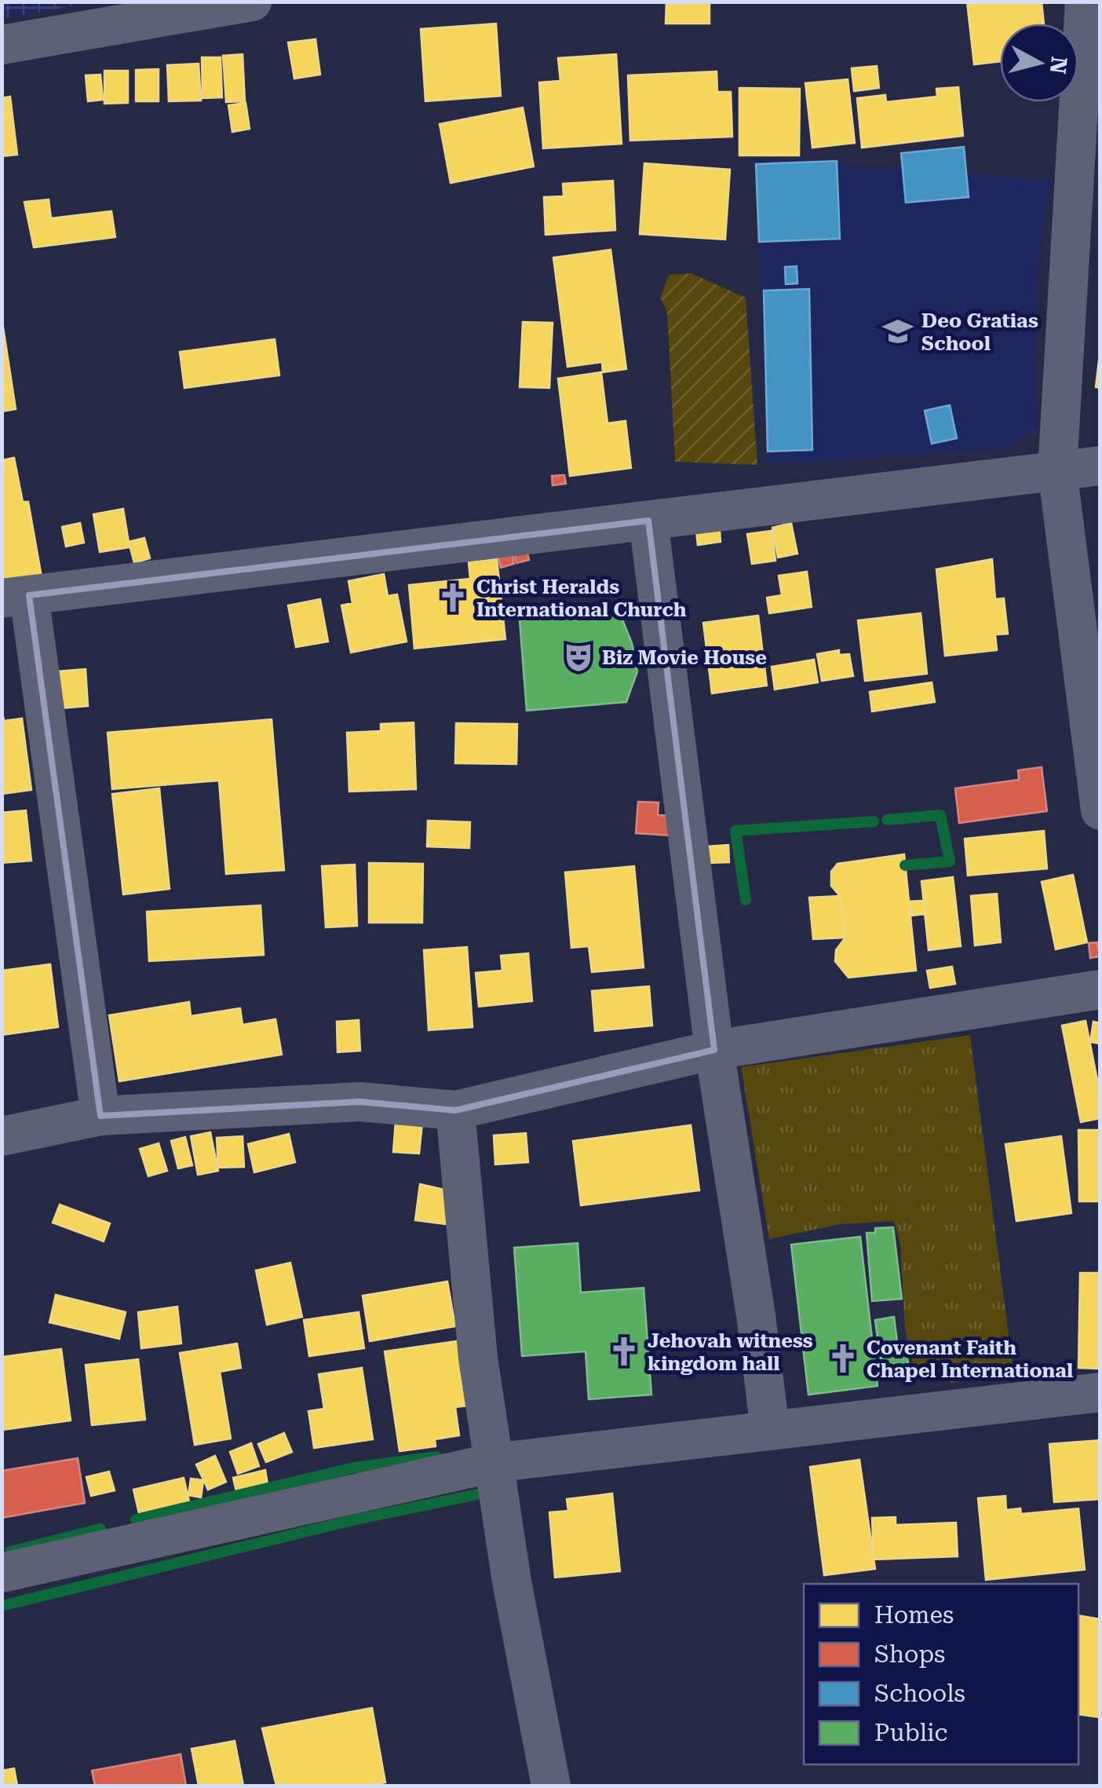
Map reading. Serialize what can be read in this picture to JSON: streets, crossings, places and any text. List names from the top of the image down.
{
  "places": {
    "school or university": ["Deo Gratias School"],
    "church": ["Christ Heralds International Church", "Jehovah witness kingdom hall", "Covenant Faith Chapel International"],
    "theatre": ["Biz Movie House"]
  },
  "legend": [
    "Homes",
    "Shops",
    "Schools",
    "Public"
  ],
  "north": "right"
}
